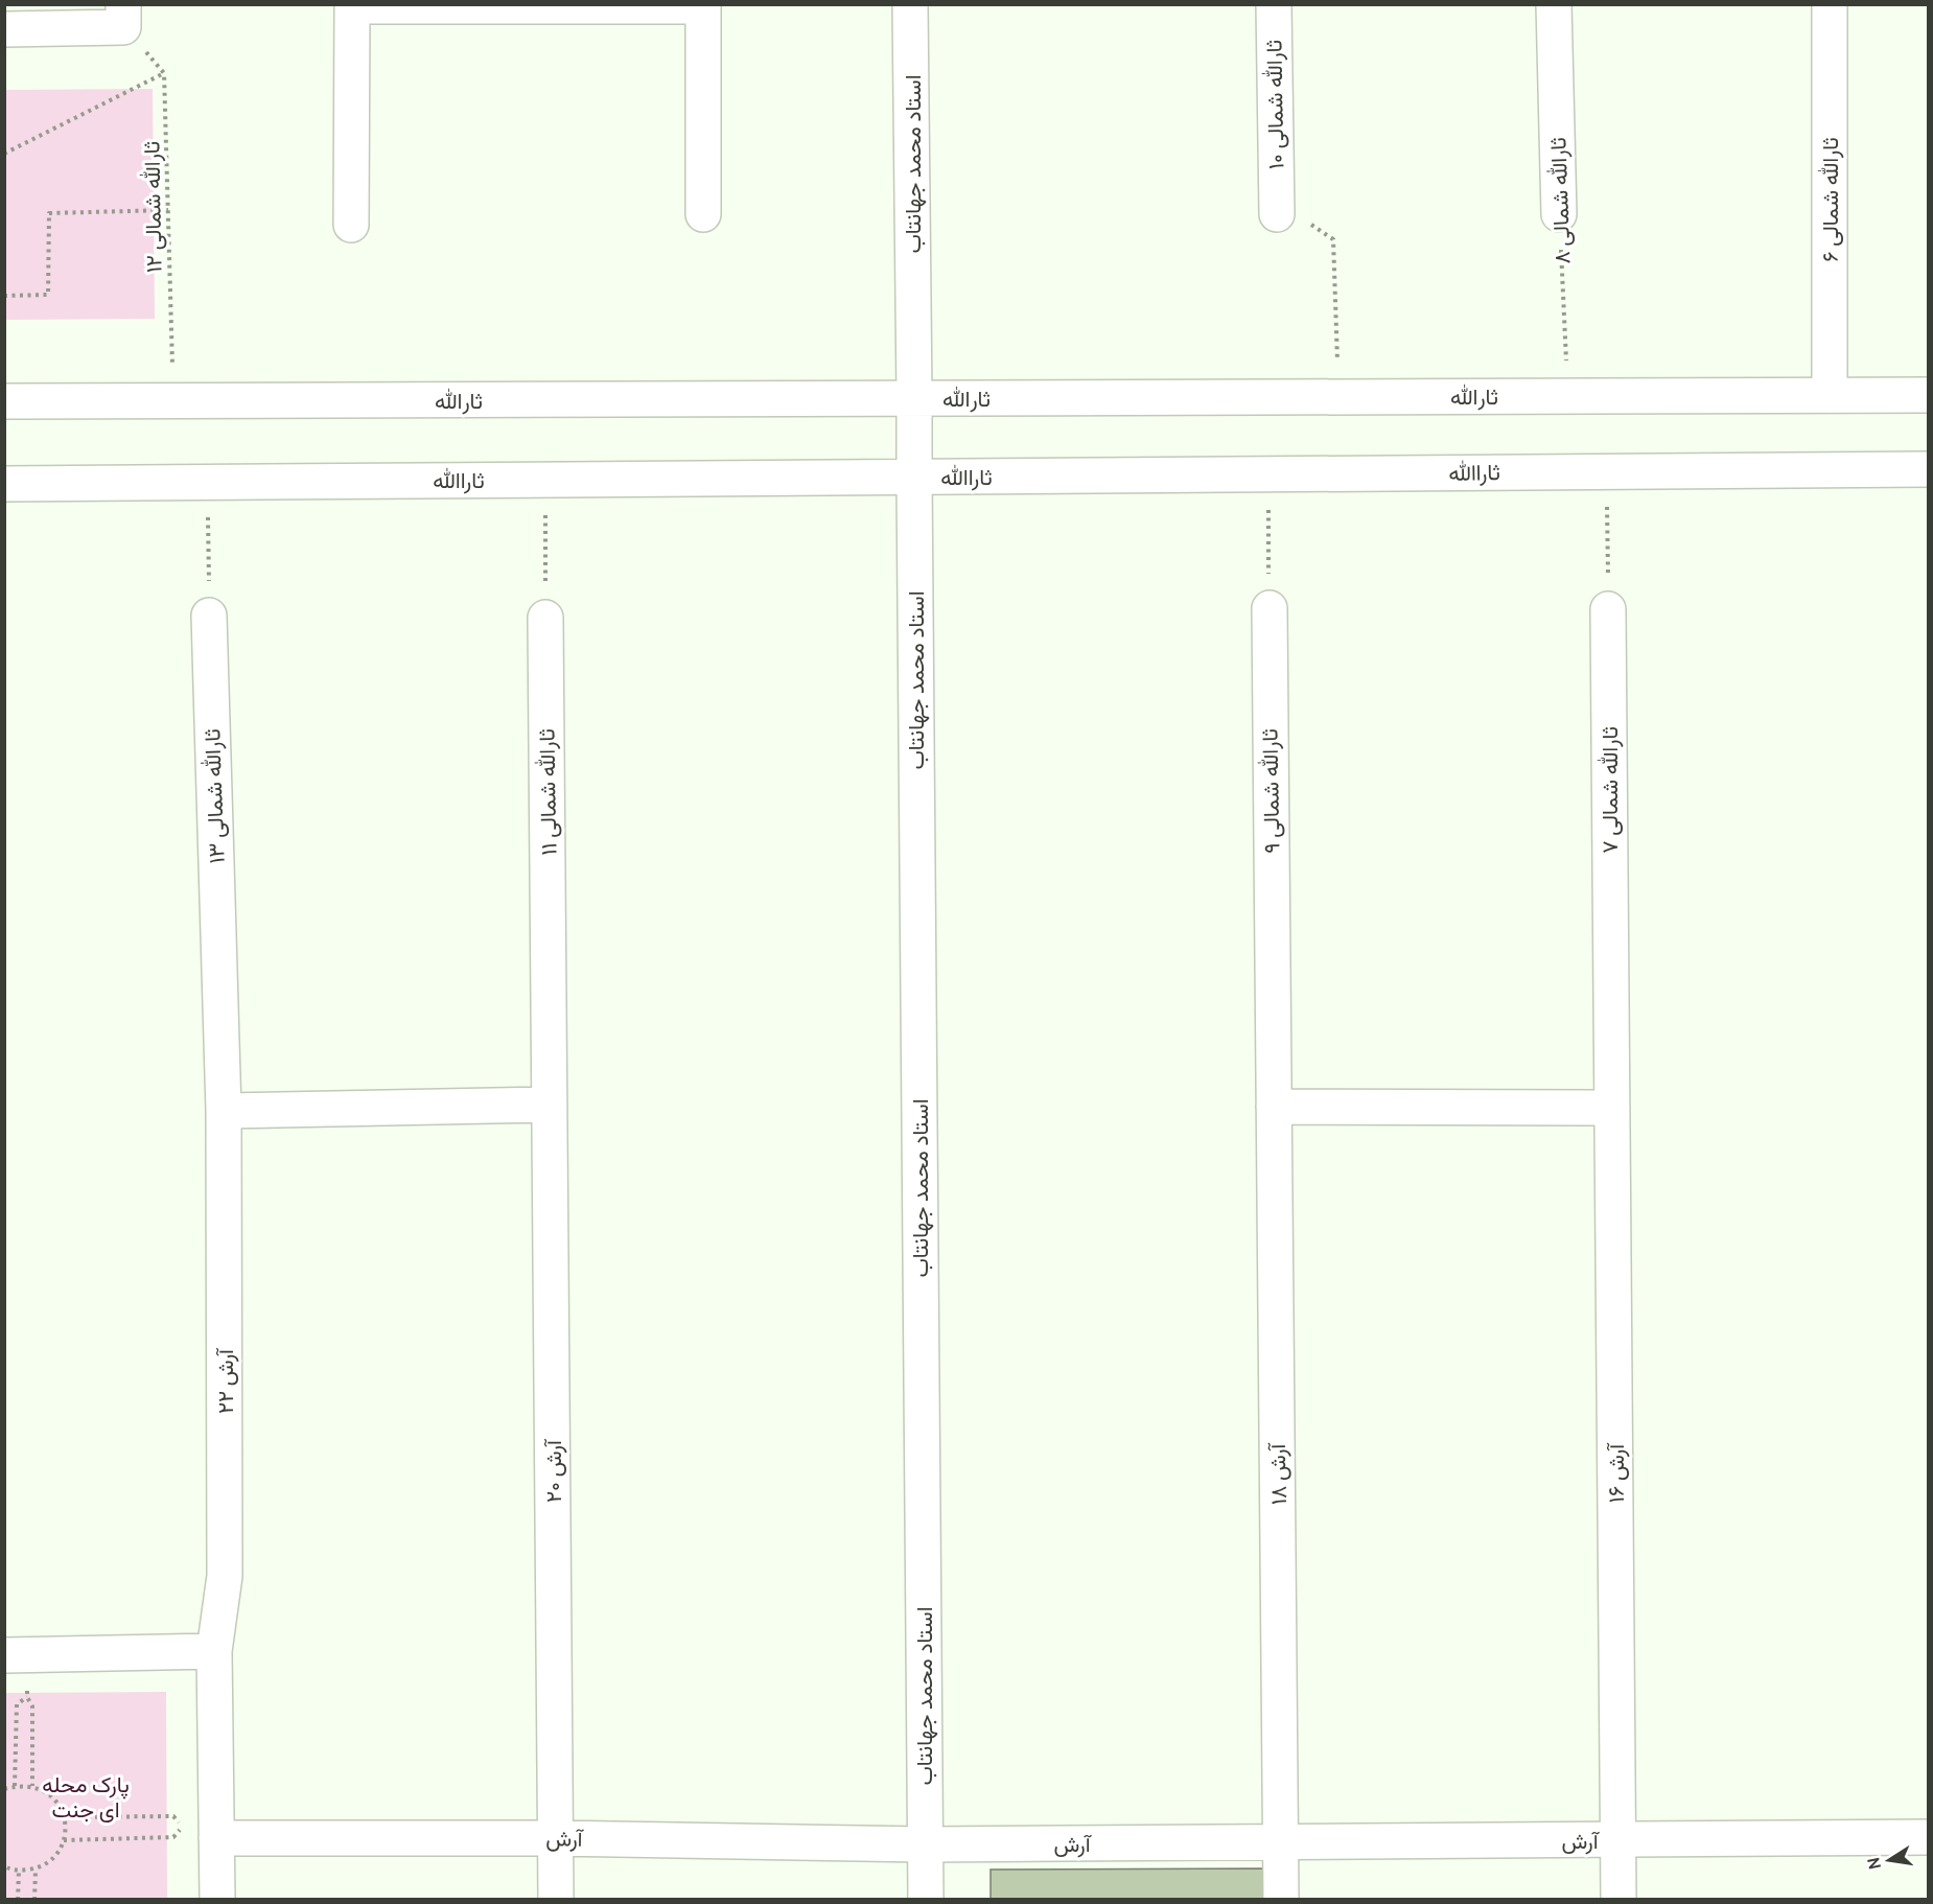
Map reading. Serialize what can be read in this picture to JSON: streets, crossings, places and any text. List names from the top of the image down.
{
  "streets": {
    "street": [
      "ثارالله شمالی ۱۰",
      "استاد محمد جهانتاب",
      "ثارالله شمالی ۶",
      "ثارالله شمالی ۸",
      "ثارالله",
      "ثاراالله",
      "ثارالله شمالی ۷",
      "ثارالله شمالی ۹",
      "ثارالله شمالی ۱۱",
      "ثارالله شمالی ۱۳",
      "آرش ۲۲",
      "آرش ۲۰",
      "آرش ۱۶",
      "آرش ۱۸",
      "آرش"
    ],
    "path": ["ثارالله شمالی ۱۲"]
  },
  "crossings": [
    ["استاد محمد جهانتاب", "ثارالله"],
    ["استاد محمد جهانتاب", "ثاراالله"],
    ["استاد محمد جهانتاب", "آرش"],
    ["ثارالله شمالی ۶", "ثارالله"],
    ["ثارالله شمالی ۸", "ثارالله"],
    ["ثارالله شمالی ۱۲", "ثارالله"],
    ["ثارالله شمالی ۷", "آرش ۱۶"],
    ["ثارالله شمالی ۹", "آرش ۱۸"],
    ["ثارالله شمالی ۱۱", "آرش ۲۰"],
    ["ثارالله شمالی ۱۳", "آرش ۲۲"],
    ["آرش ۲۲", "آرش"],
    ["آرش ۲۰", "آرش"],
    ["آرش ۱۶", "آرش"],
    ["آرش ۱۸", "آرش"]
  ],
  "parks": ["پارک محله ای جنت"],
  "north": "left"
}
